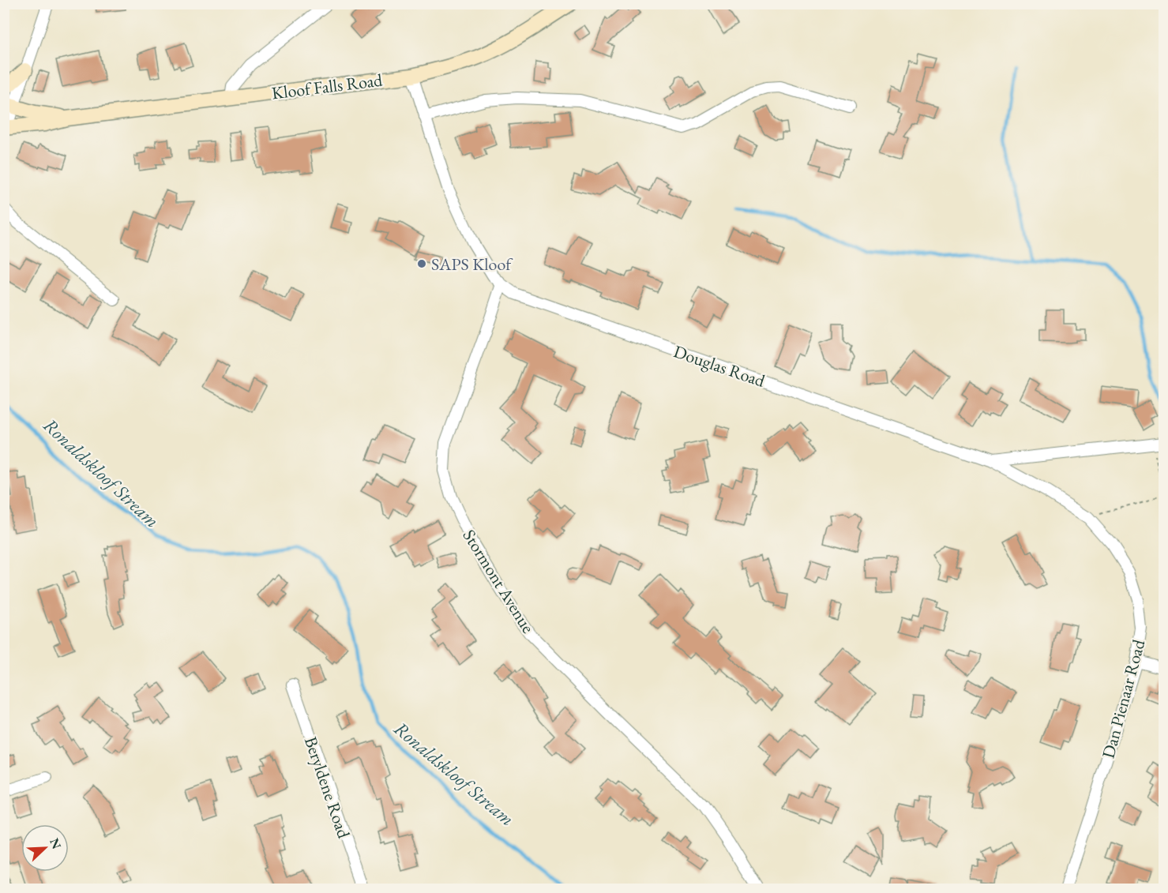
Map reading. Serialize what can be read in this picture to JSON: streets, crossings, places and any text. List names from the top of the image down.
{
  "streets": {
    "main road": ["Kloof Falls Road"],
    "street": [
      "Douglas Road",
      "Stormont Avenue",
      "Dan Pienaar Road",
      "Beryldene Road"
    ]
  },
  "crossings": [
    ["Kloof Falls Road", "Douglas Road"],
    ["Douglas Road", "Stormont Avenue"],
    ["Douglas Road", "Dan Pienaar Road"]
  ],
  "water": ["Ronaldskloof Stream"],
  "places": ["SAPS Kloof"],
  "north": "top right"
}
